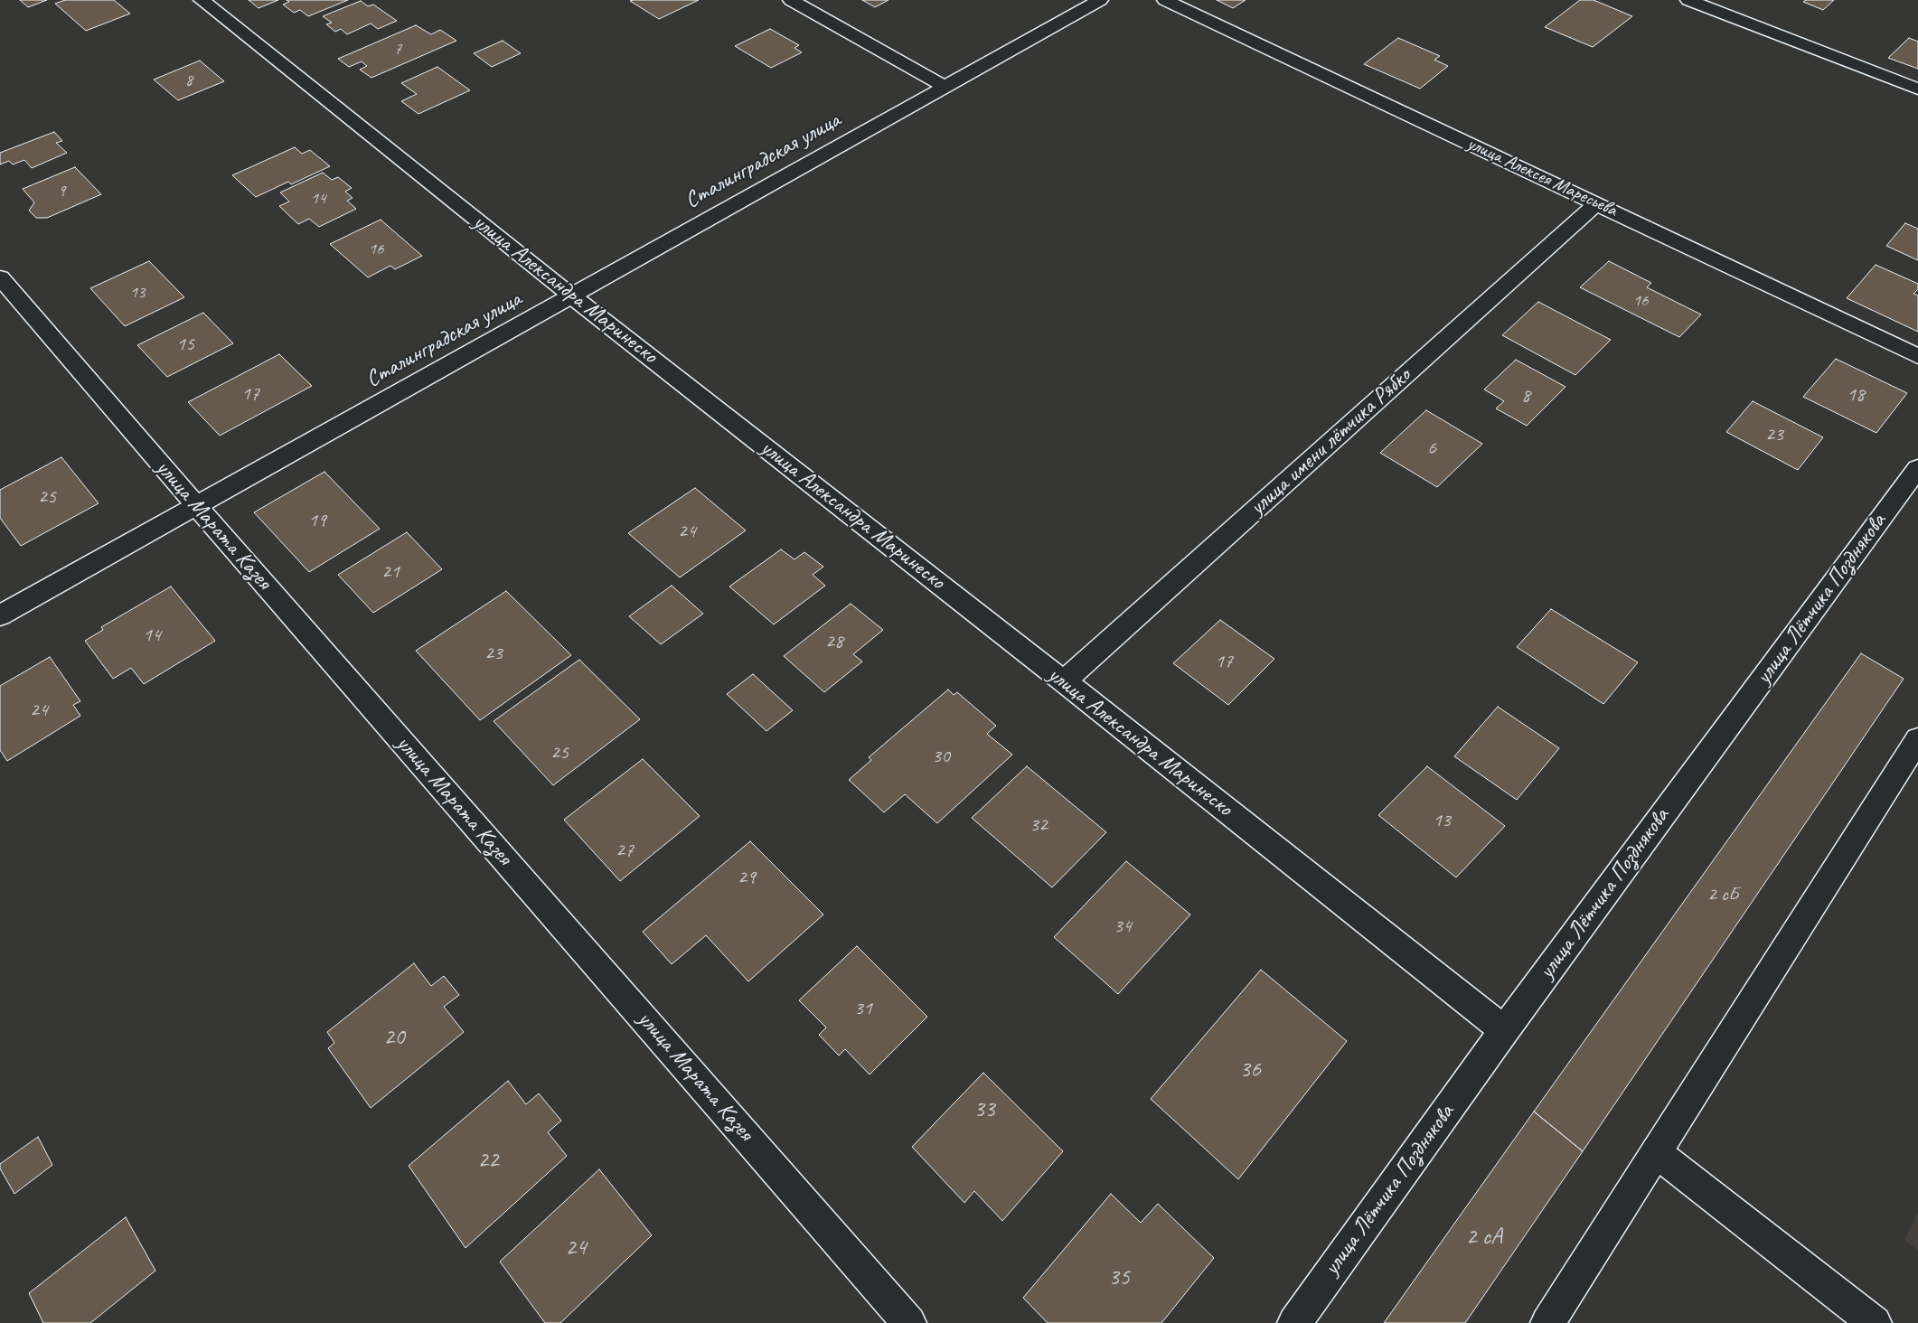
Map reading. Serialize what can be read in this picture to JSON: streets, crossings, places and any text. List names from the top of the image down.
{
  "streets": {
    "street": [
      "Сталинградская улица",
      "улица Алексея Маресьева",
      "улица Александра Маринеско",
      "улица имени лётчика Рябко",
      "улица Марата Казея",
      "улица Лётчика Позднякова"
    ]
  },
  "crossings": [
    ["Сталинградская улица", "улица Александра Маринеско"],
    ["Сталинградская улица", "улица Марата Казея"],
    ["улица Алексея Маресьева", "улица имени лётчика Рябко"],
    ["улица Александра Маринеско", "улица имени лётчика Рябко"],
    ["улица Александра Маринеско", "улица Лётчика Позднякова"]
  ],
  "house_numbers": [
    "7",
    "8",
    "9",
    "14",
    "16",
    "13",
    "16",
    "15",
    "17",
    "18",
    "8",
    "23",
    "6",
    "25",
    "19",
    "24",
    "21",
    "14",
    "28",
    "23",
    "17",
    "24",
    "25",
    "30",
    "13",
    "32",
    "27",
    "29",
    "2 сБ",
    "34",
    "31",
    "20",
    "36",
    "33",
    "22",
    "2 сА",
    "24",
    "35"
  ]
}
